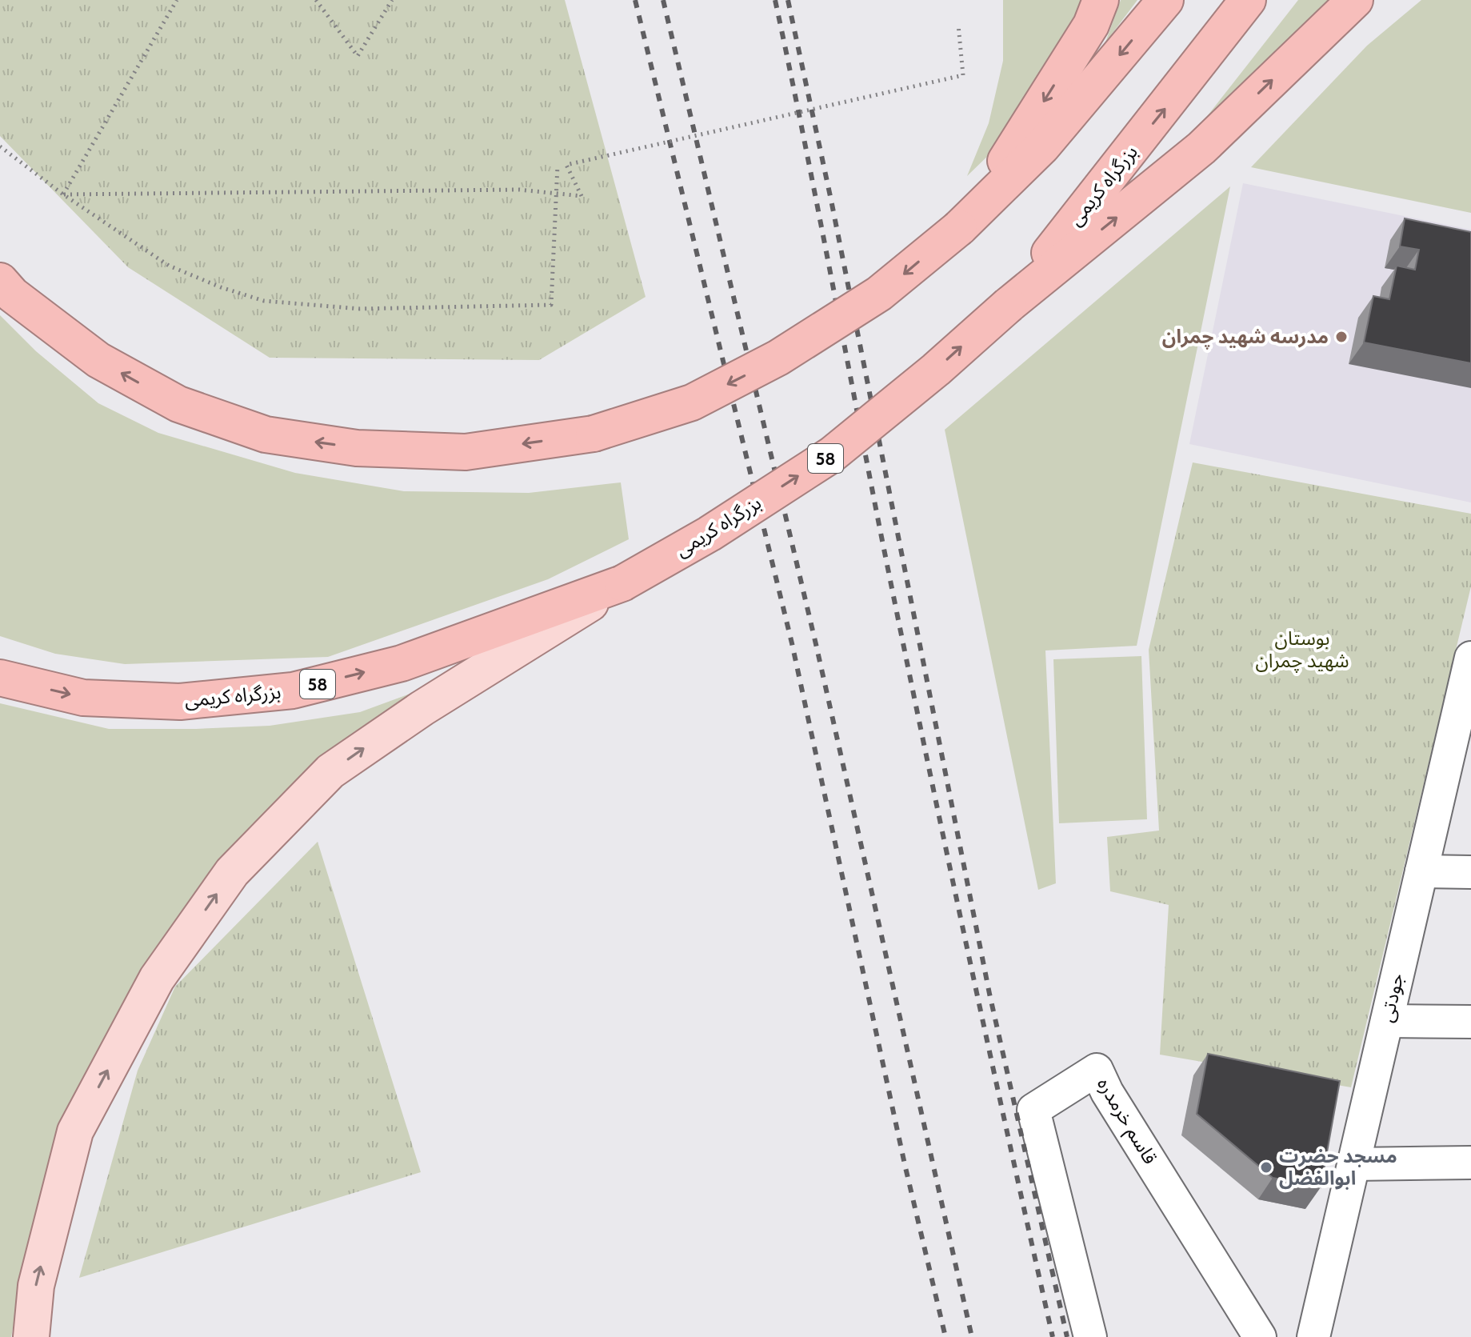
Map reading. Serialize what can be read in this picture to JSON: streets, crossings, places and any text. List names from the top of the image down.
{
  "streets": {
    "highway": ["بزرگراه کریمی", "58"],
    "street": ["جودتی", "قاسم خرمدره"]
  },
  "parks": ["بوستان شهید چمران"],
  "places": ["مدرسه شهید چمران", "مسجد حضرت ابوالفضل"]
}
